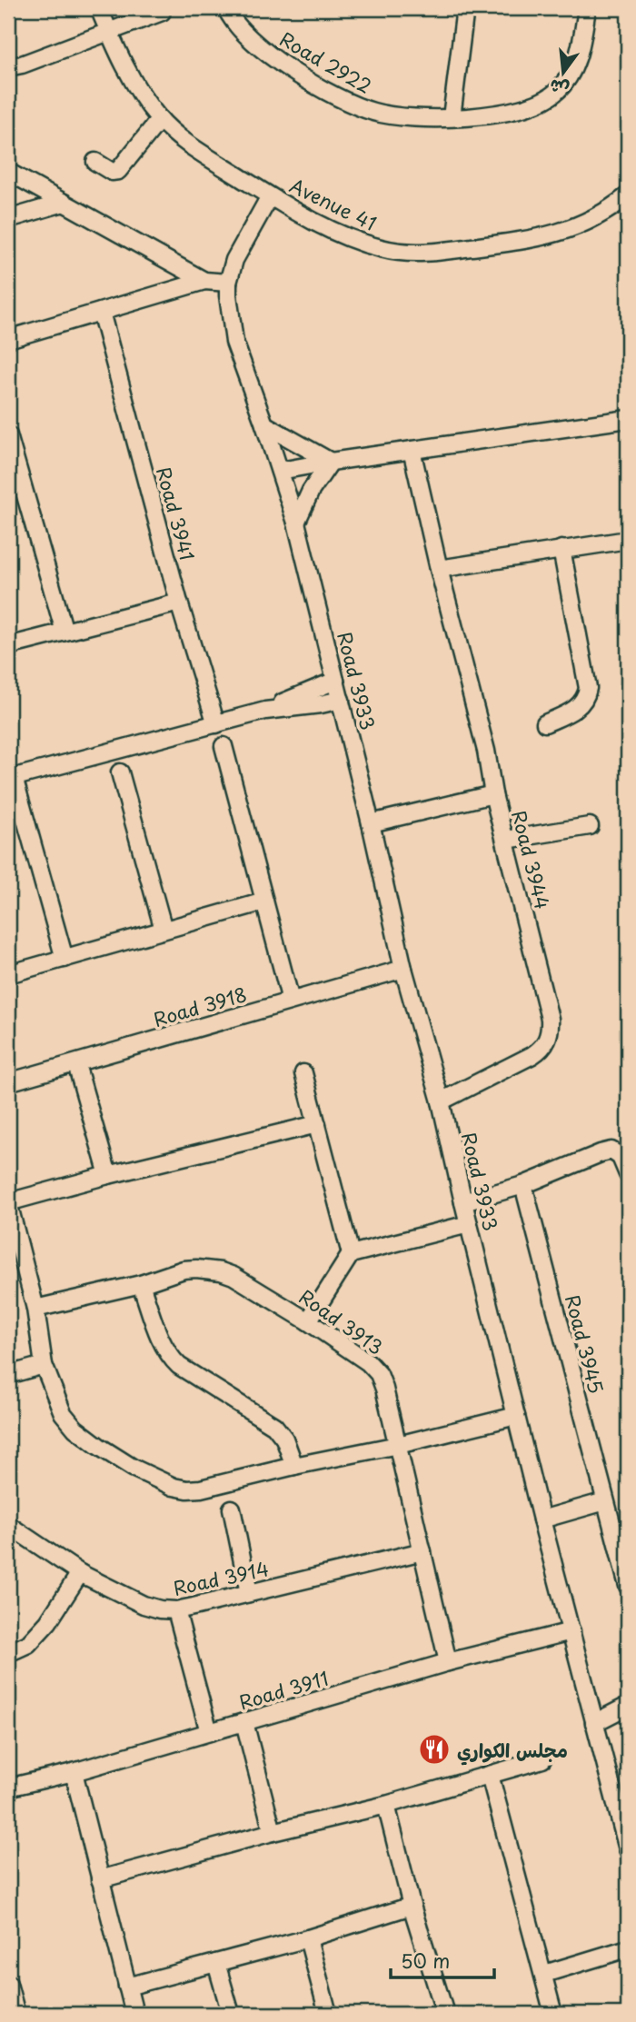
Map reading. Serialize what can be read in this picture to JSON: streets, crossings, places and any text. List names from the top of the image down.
{
  "streets": {
    "street": [
      "Road 2922",
      "Avenue 41",
      "Road 3941",
      "Road 3933",
      "Road 3944",
      "Road 3918",
      "Road 3913",
      "Road 3945",
      "Road 3914",
      "Road 3911"
    ]
  },
  "crossings": [
    ["Avenue 41", "Road 3933"],
    ["Road 3933", "Road 3944"],
    ["Road 3933", "Road 3918"],
    ["Road 3933", "Road 3911"],
    ["Road 3913", "Road 3914"],
    ["Road 3913", "Road 3911"]
  ],
  "places": {
    "restaurant": ["مجلس الكواري"]
  },
  "scale_bar": "50 m",
  "north": "bottom"
}
